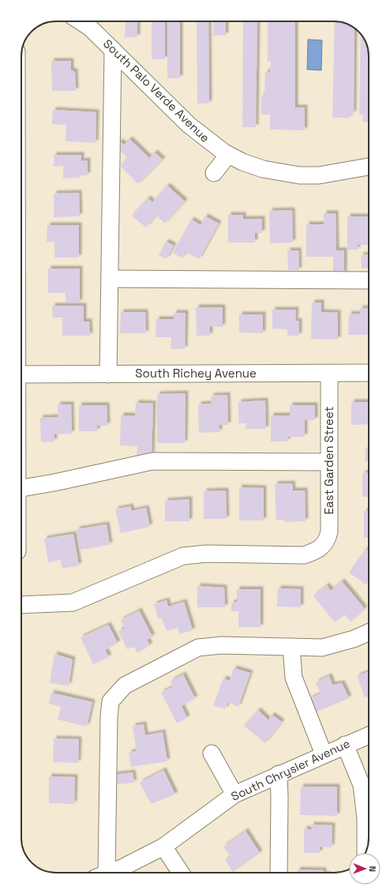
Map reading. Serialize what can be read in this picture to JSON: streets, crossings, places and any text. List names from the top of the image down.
{
  "streets": {
    "street": [
      "South Palo Verde Avenue",
      "South Richey Avenue",
      "East Garden Street",
      "South Chrysler Avenue"
    ]
  },
  "crossings": [
    ["South Richey Avenue", "East Garden Street"]
  ],
  "north": "right"
}
